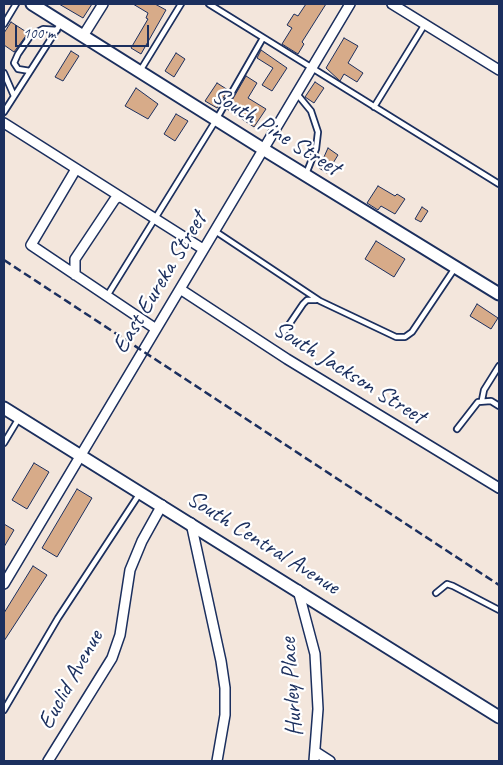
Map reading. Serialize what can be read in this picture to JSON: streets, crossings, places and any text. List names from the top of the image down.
{
  "streets": {
    "street": [
      "South Pine Street",
      "East Eureka Street",
      "South Jackson Street",
      "South Central Avenue",
      "Euclid Avenue",
      "Hurley Place"
    ]
  },
  "crossings": [
    ["South Pine Street", "East Eureka Street"],
    ["East Eureka Street", "South Jackson Street"],
    ["East Eureka Street", "South Central Avenue"],
    ["South Central Avenue", "Euclid Avenue"],
    ["South Central Avenue", "Hurley Place"]
  ],
  "scale_bar": "100 m"
}
